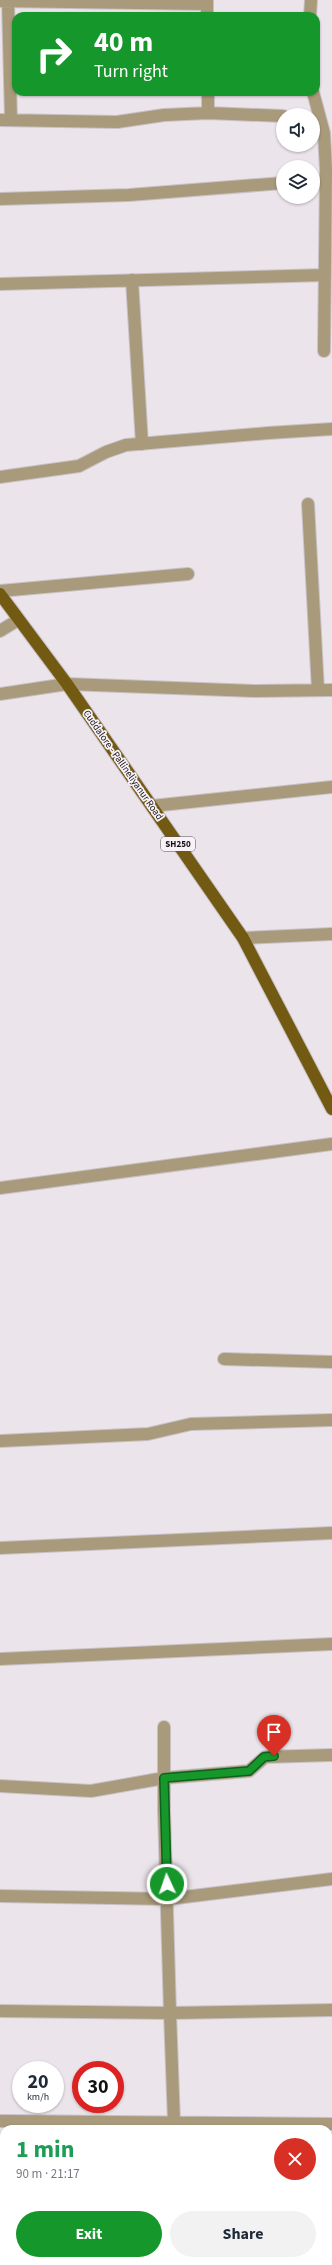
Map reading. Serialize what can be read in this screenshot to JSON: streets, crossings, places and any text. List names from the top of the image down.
{
  "streets": {
    "main road": ["Cuddalore - Pallineliyanur Road", "SH250"]
  },
  "page": {
    "turn": ["40 m", "Turn right"],
    "speed": "20 km/h",
    "limit": "30",
    "heading": ["1 min", "90 m · 21:17"],
    "buttons": ["Exit", "Share"]
  }
}
